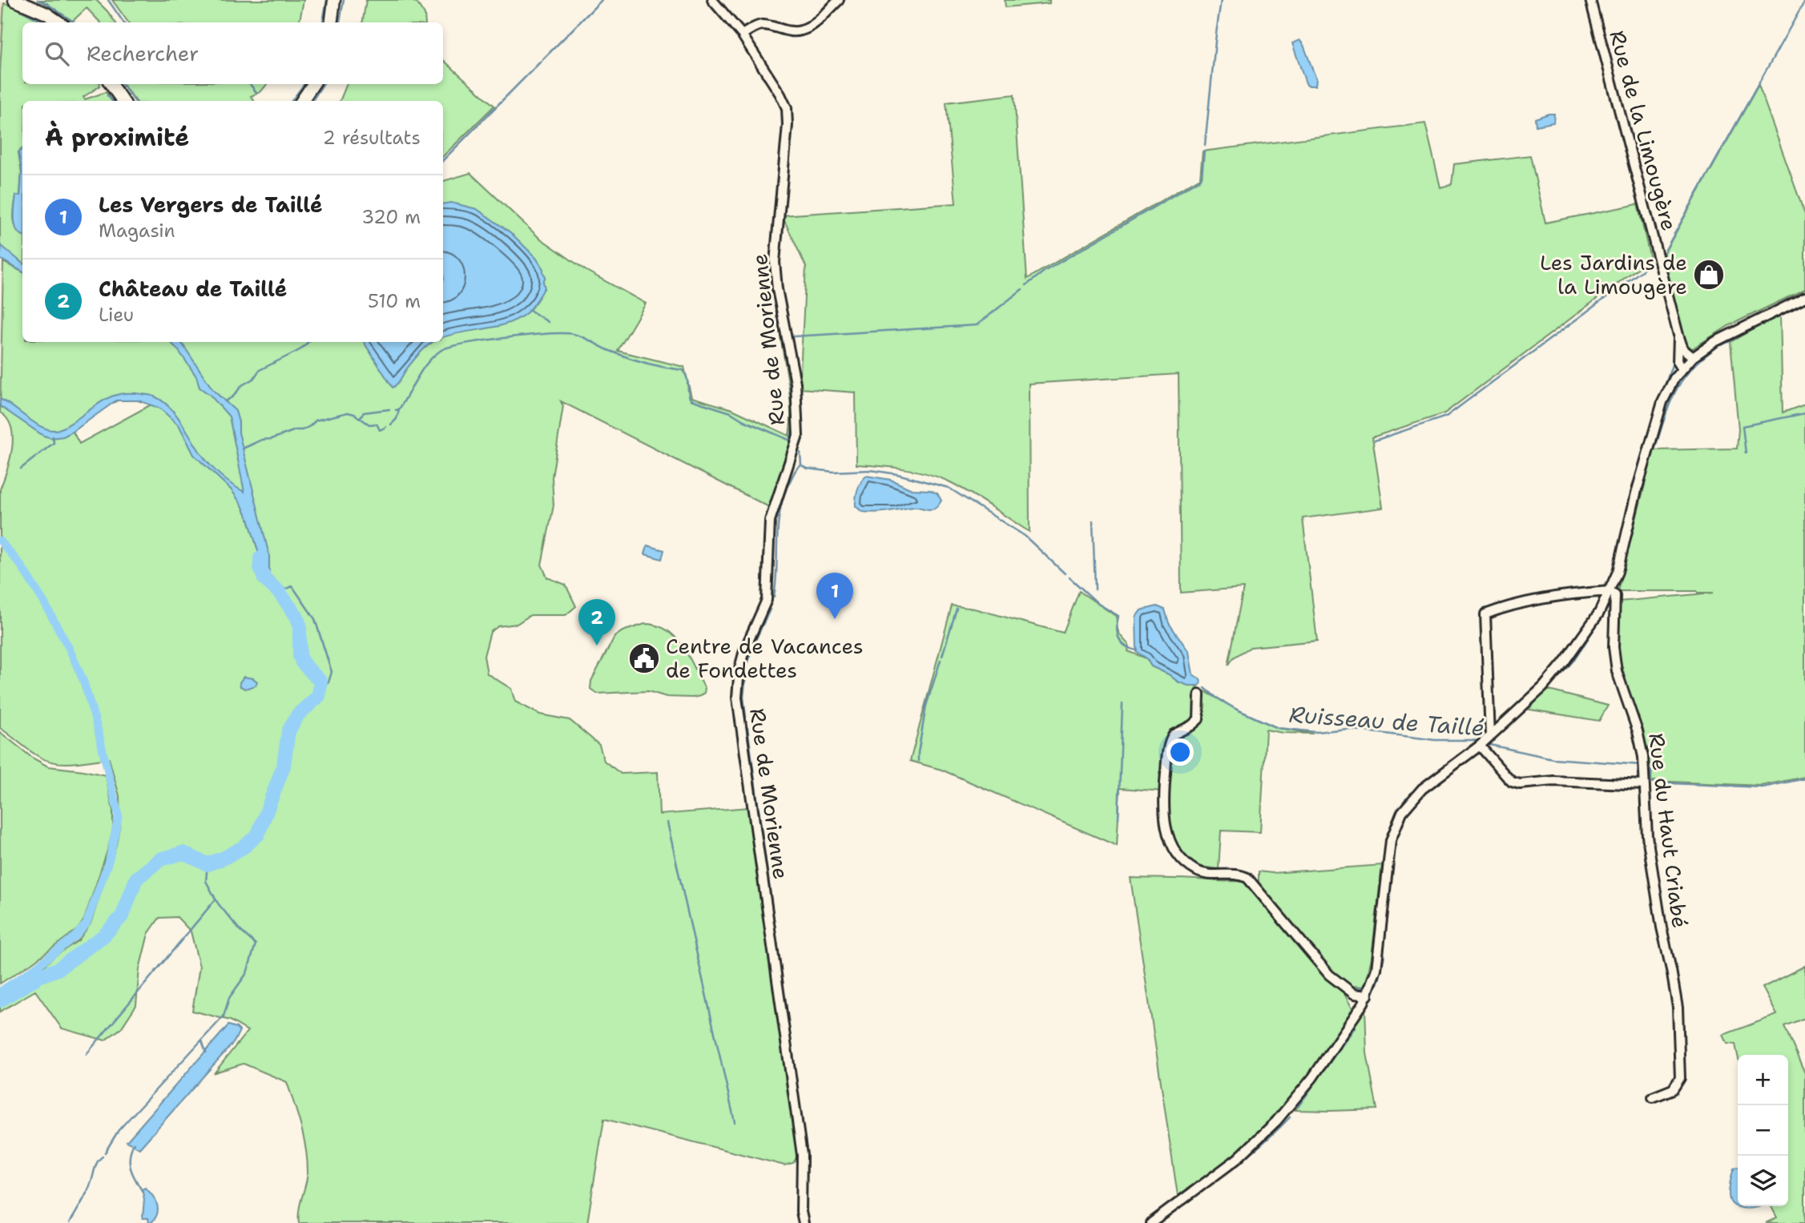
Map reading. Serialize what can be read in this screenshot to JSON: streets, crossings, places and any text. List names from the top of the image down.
{
  "streets": {
    "street": ["Rue de la Limougère", "Rue de Morienne", "Rue du Haut Criabé"]
  },
  "water": ["Ruisseau de Taillé"],
  "places": {
    "shop": ["Les Jardins de la Limougère"],
    "public building": ["Centre de Vacances de Fondettes"]
  },
  "page": {
    "search": "Rechercher",
    "heading": ["À proximité", "2 résultats"],
    "list": [
      {
        "mark": "1",
        "name": "Les Vergers de Taillé",
        "note": "Magasin",
        "value": "320 m"
      },
      {
        "mark": "2",
        "name": "Château de Taillé",
        "note": "Lieu",
        "value": "510 m"
      }
    ],
    "pins": ["1", "2"],
    "map_buttons": ["+", "−"]
  }
}
